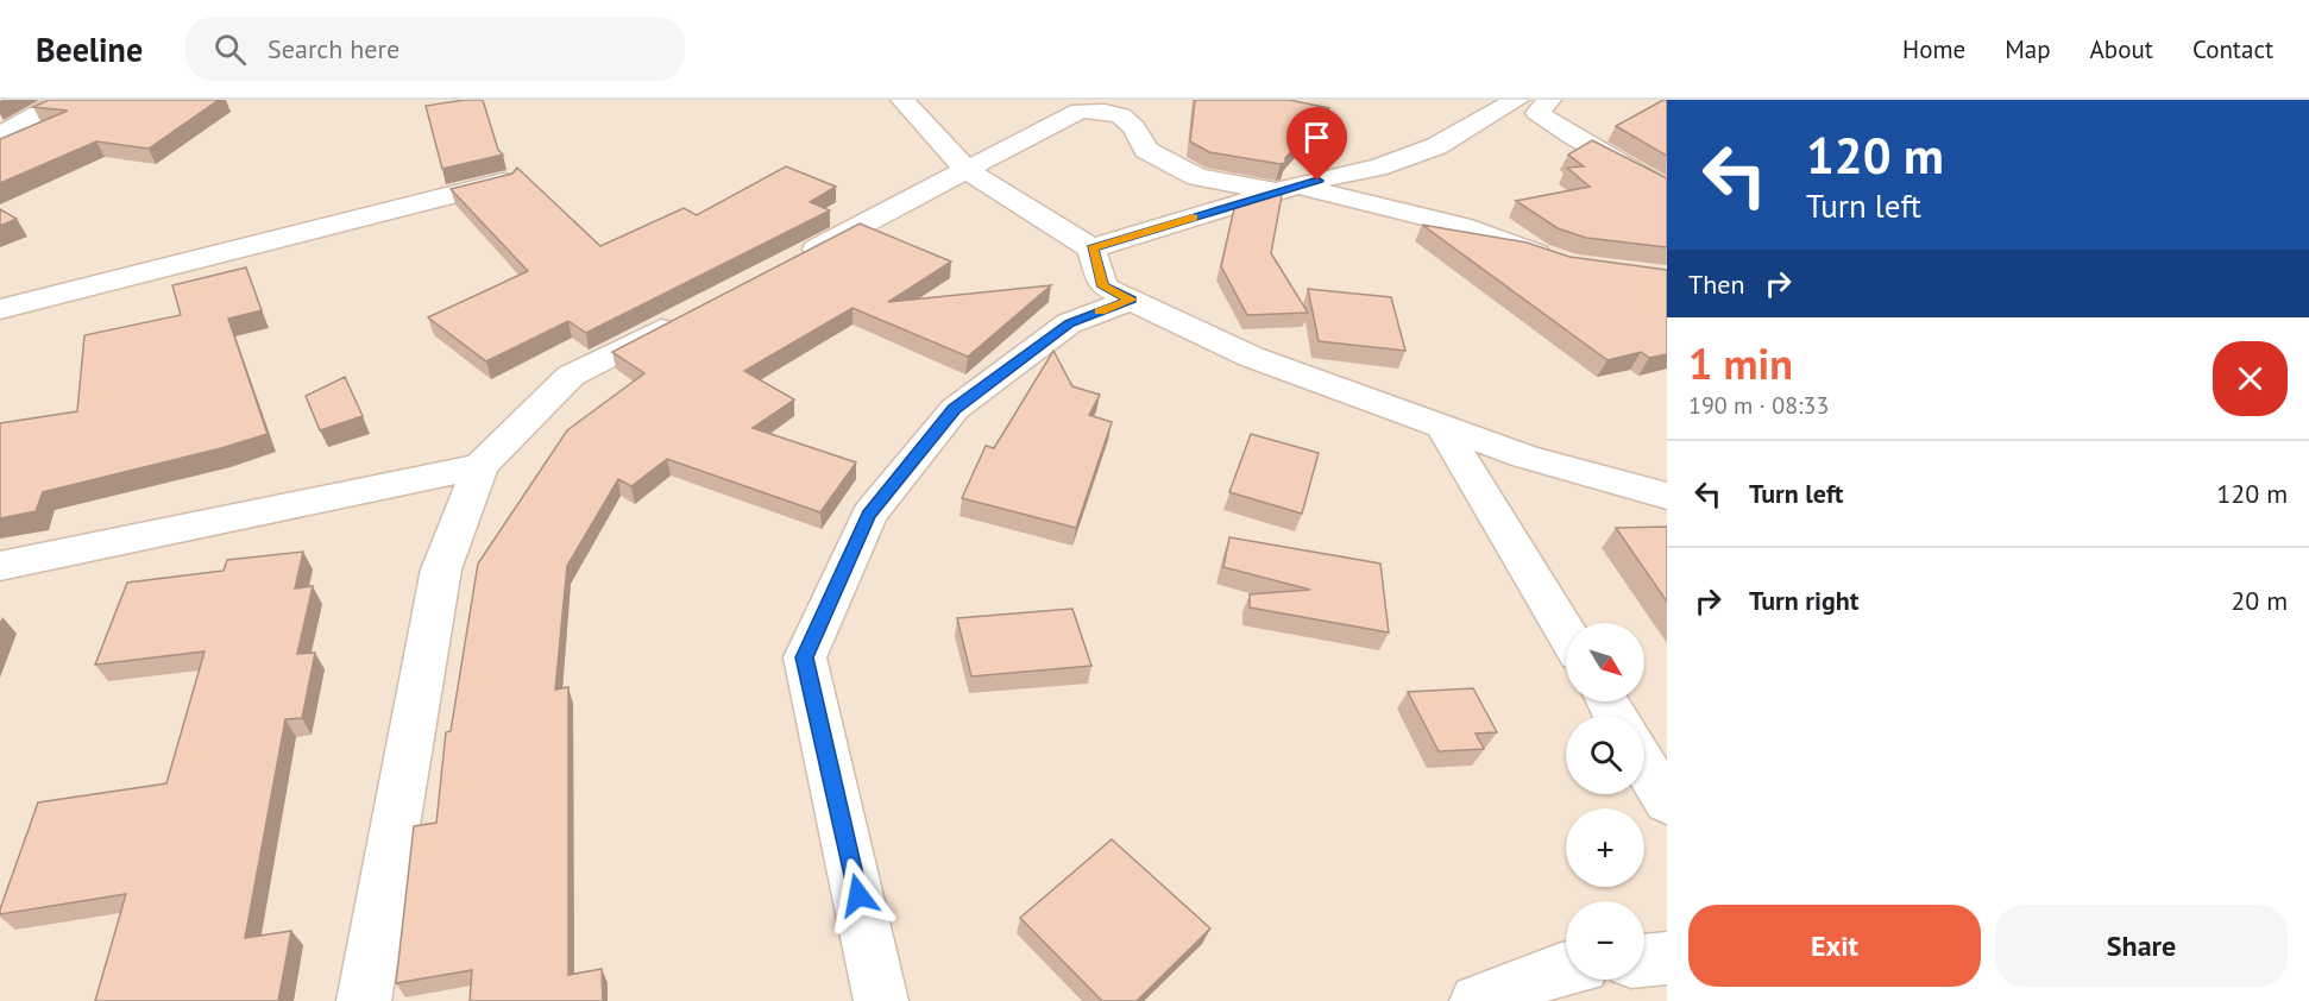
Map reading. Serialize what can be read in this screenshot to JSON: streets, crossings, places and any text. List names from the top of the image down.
{
  "north": "bottom right",
  "page": {
    "header": "Beeline",
    "search": "Search here",
    "nav": [
      "Home",
      "Map",
      "About",
      "Contact"
    ],
    "turn": ["120 m", "Turn left"],
    "then": "Then",
    "heading": ["1 min", "190 m · 08:33"],
    "list": [
      {
        "name": "Turn left",
        "value": "120 m"
      },
      {
        "name": "Turn right",
        "value": "20 m"
      }
    ],
    "map_buttons": ["+", "−"],
    "buttons": ["Exit", "Share"]
  }
}
